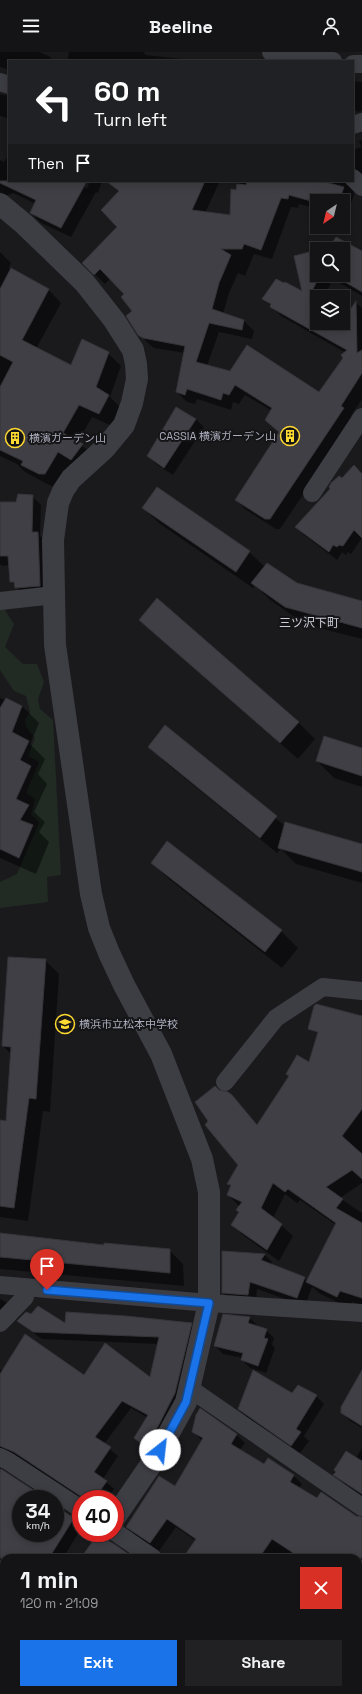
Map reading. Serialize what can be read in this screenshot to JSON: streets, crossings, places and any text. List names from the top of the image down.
{
  "districts": ["三ツ沢下町"],
  "places": {
    "building": ["CASSIA 横濱ガーデン山", "横濱ガーデン山"],
    "school or university": ["横浜市立松本中学校"]
  },
  "north": "bottom left",
  "page": {
    "header": "Beeline",
    "turn": ["60 m", "Turn left"],
    "then": "Then",
    "speed": "34 km/h",
    "limit": "40",
    "heading": ["1 min", "120 m · 21:09"],
    "buttons": ["Exit", "Share"]
  }
}
